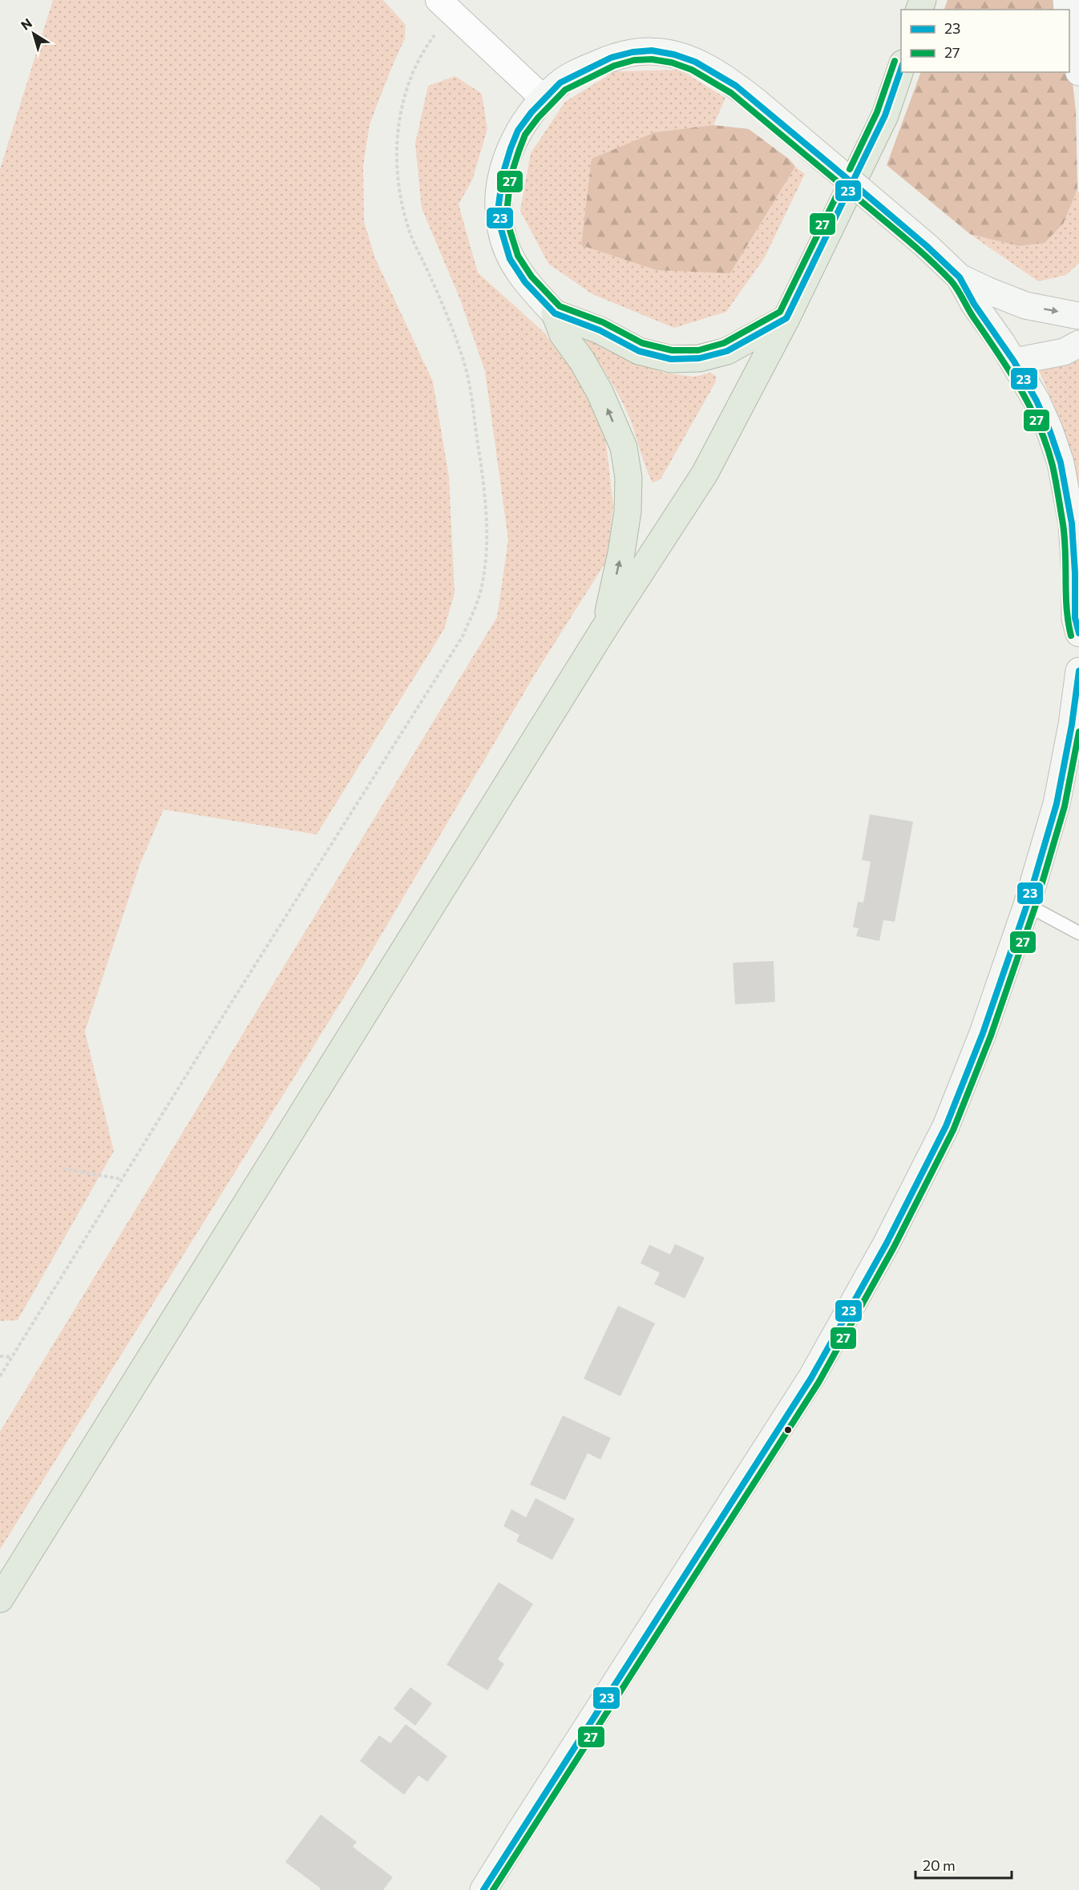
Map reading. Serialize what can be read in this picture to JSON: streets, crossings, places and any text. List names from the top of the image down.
{
  "lines": ["transit line 23", "transit line 27"],
  "legend": ["23", "27"],
  "scale_bar": "20 m",
  "north": "top left"
}
